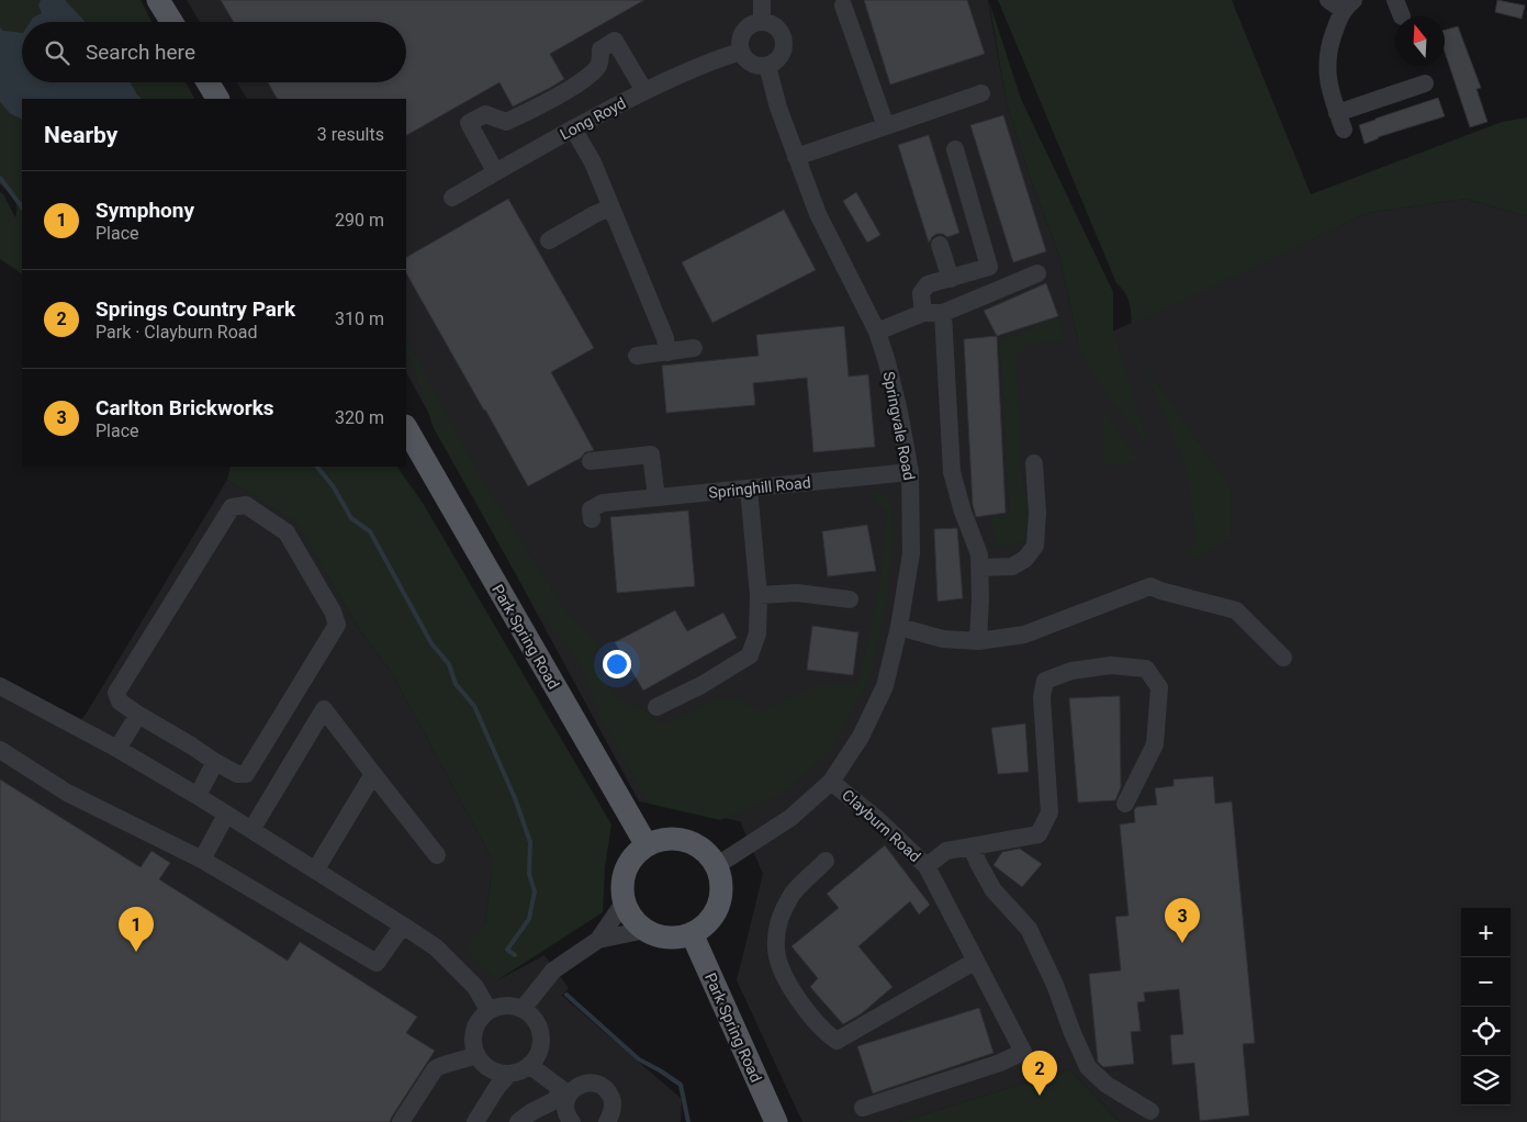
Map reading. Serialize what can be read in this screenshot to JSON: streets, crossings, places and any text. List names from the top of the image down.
{
  "streets": {
    "main road": ["Park Spring Road"],
    "street": [
      "Long Royd",
      "Springvale Road",
      "Springhill Road",
      "Clayburn Road"
    ]
  },
  "crossings": [
    ["Long Royd", "Springvale Road"],
    ["Springvale Road", "Springhill Road"],
    ["Springvale Road", "Park Spring Road"],
    ["Springvale Road", "Clayburn Road"]
  ],
  "north": "top",
  "page": {
    "search": "Search here",
    "heading": ["Nearby", "3 results"],
    "list": [
      {
        "mark": "1",
        "name": "Symphony",
        "note": "Place",
        "value": "290 m"
      },
      {
        "mark": "2",
        "name": "Springs Country Park",
        "note": "Park · Clayburn Road",
        "value": "310 m"
      },
      {
        "mark": "3",
        "name": "Carlton Brickworks",
        "note": "Place",
        "value": "320 m"
      }
    ],
    "pins": ["3", "1", "2"],
    "map_buttons": ["+", "−"]
  }
}
